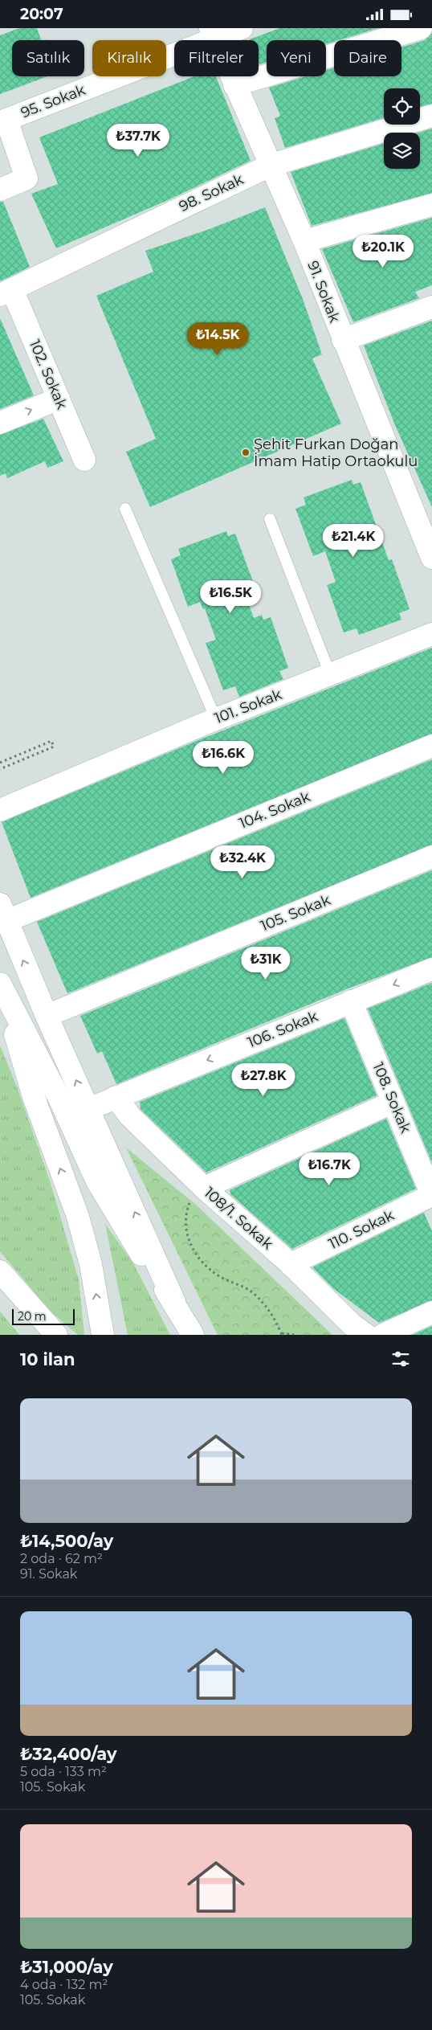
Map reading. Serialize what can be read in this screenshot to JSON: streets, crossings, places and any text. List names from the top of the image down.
{
  "streets": {
    "main road": [
      "95. Sokak",
      "98. Sokak",
      "91. Sokak",
      "102. Sokak",
      "101. Sokak",
      "104. Sokak",
      "105. Sokak",
      "106. Sokak",
      "108. Sokak",
      "108/1. Sokak",
      "110. Sokak"
    ]
  },
  "crossings": [
    ["95. Sokak", "91. Sokak"],
    ["98. Sokak", "91. Sokak"],
    ["98. Sokak", "102. Sokak"],
    ["106. Sokak", "108. Sokak"],
    ["106. Sokak", "108/1. Sokak"],
    ["108. Sokak", "110. Sokak"],
    ["108/1. Sokak", "110. Sokak"]
  ],
  "places": ["Şehit Furkan Doğan İmam Hatip Ortaokulu"],
  "scale_bar": "20 m",
  "page": {
    "status": "20:07",
    "chip": [
      "Satılık",
      "Kiralık",
      "Filtreler",
      "Yeni",
      "Daire"
    ],
    "price": [
      "₺37.7K",
      "₺20.1K",
      "₺14.5K",
      "₺21.4K",
      "₺16.5K",
      "₺16.6K",
      "₺32.4K",
      "₺31K",
      "₺27.8K",
      "₺16.7K"
    ],
    "scale": "20 m",
    "heading": "10 ilan",
    "list": [
      {
        "name": "₺14,500/ay",
        "note": "2 oda · 62 m² · 91. Sokak"
      },
      {
        "name": "₺32,400/ay",
        "note": "5 oda · 133 m² · 105. Sokak"
      },
      {
        "name": "₺31,000/ay",
        "note": "4 oda · 132 m² · 105. Sokak"
      }
    ]
  }
}
